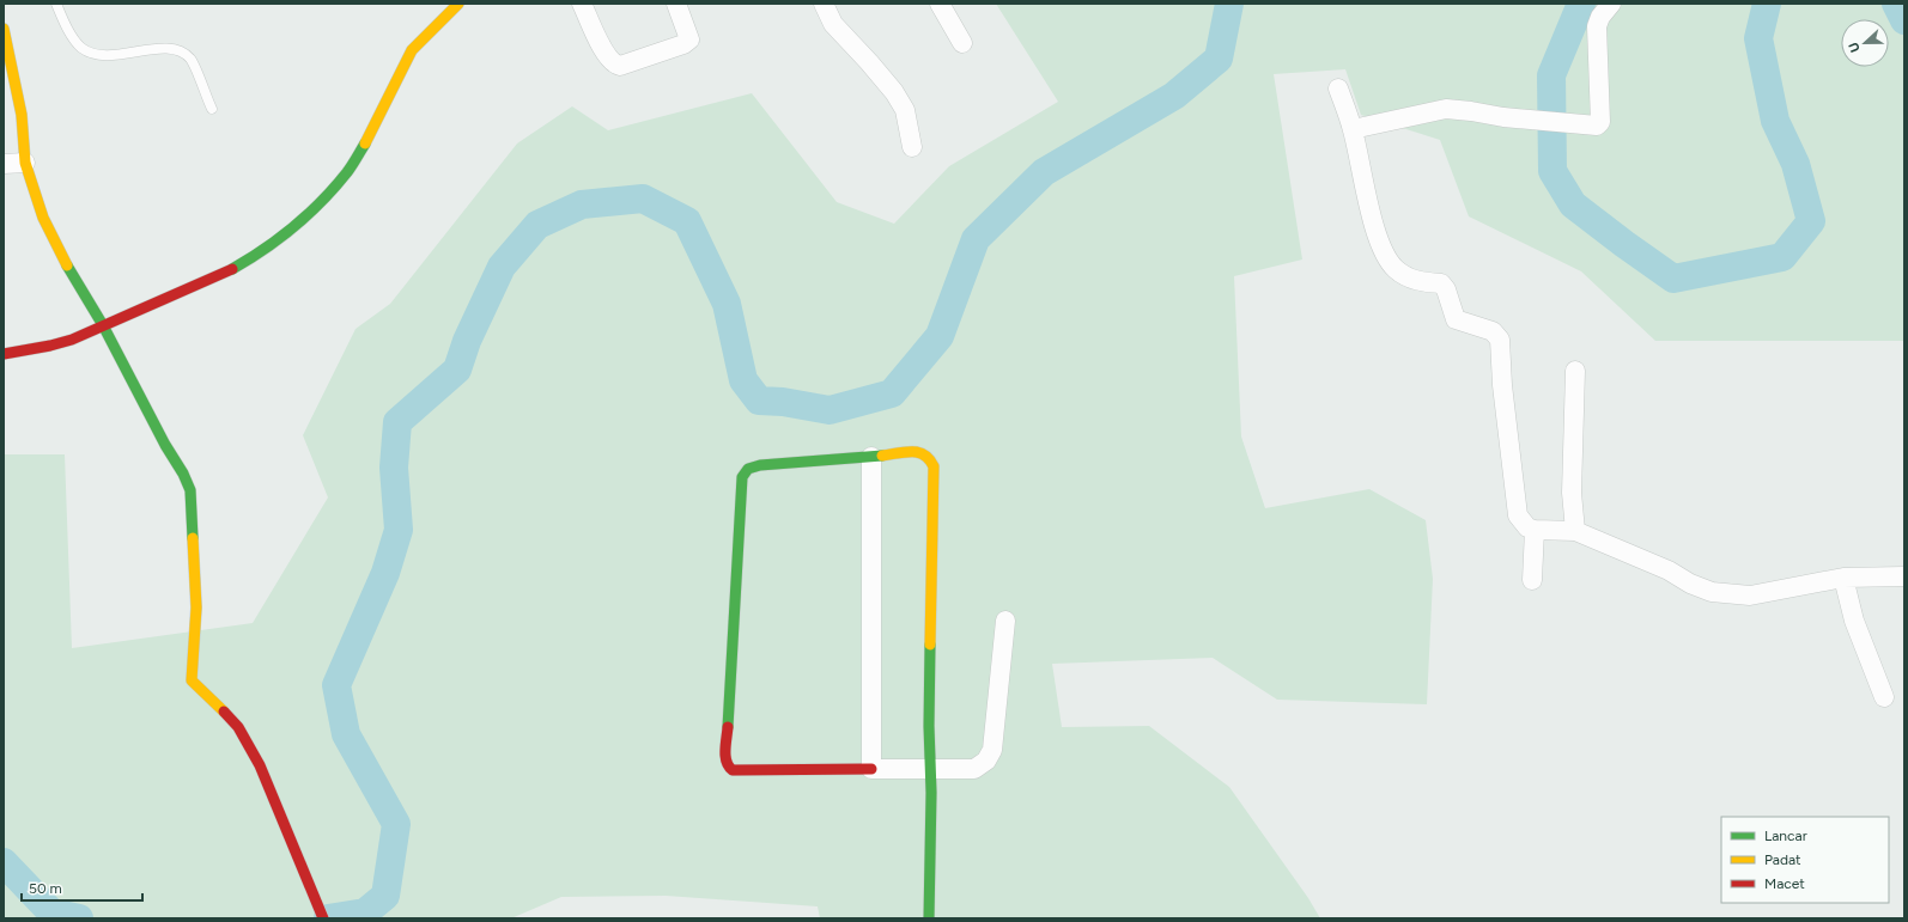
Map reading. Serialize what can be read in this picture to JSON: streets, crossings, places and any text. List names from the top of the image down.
{
  "legend": ["Lancar", "Padat", "Macet"],
  "scale_bar": "50 m",
  "north": "left"
}
